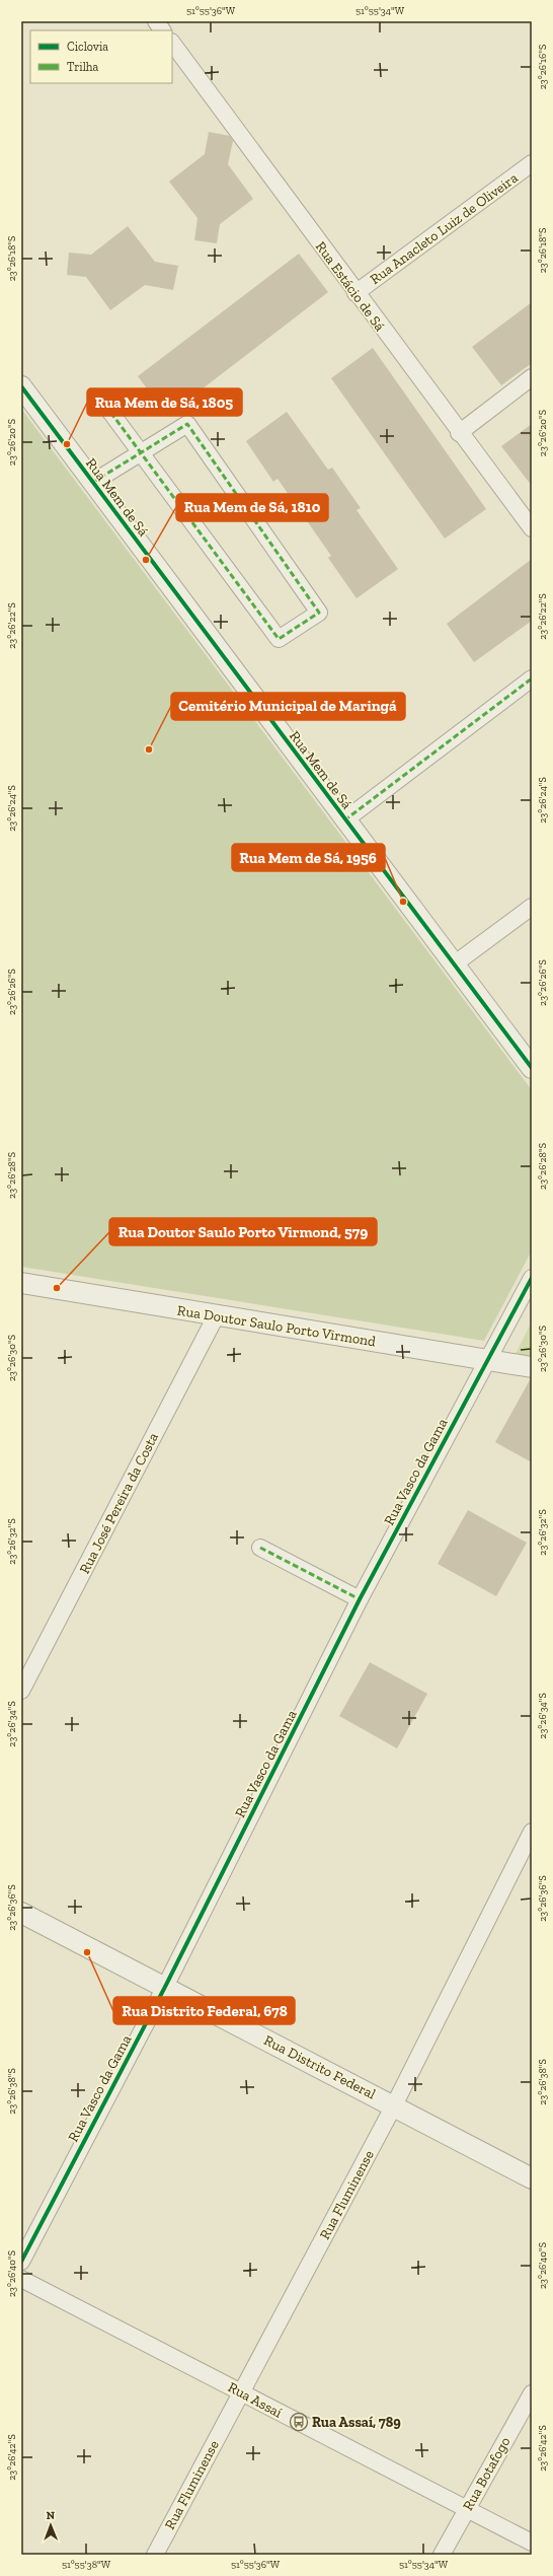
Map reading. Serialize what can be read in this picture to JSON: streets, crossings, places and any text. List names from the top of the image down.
{
  "streets": {
    "street": [
      "Rua Anacleto Luiz de Oliveira",
      "Rua Estácio de Sá",
      "Rua Mem de Sá",
      "Rua Doutor Saulo Porto Virmond",
      "Rua Vasco da Gama",
      "Rua José Pereira da Costa",
      "Rua Distrito Federal",
      "Rua Fluminense",
      "Rua Assaí",
      "Rua Botafogo"
    ]
  },
  "crossings": [
    ["Rua Anacleto Luiz de Oliveira", "Rua Estácio de Sá"],
    ["Rua Doutor Saulo Porto Virmond", "Rua Vasco da Gama"],
    ["Rua Doutor Saulo Porto Virmond", "Rua José Pereira da Costa"],
    ["Rua Vasco da Gama", "Rua Distrito Federal"],
    ["Rua Distrito Federal", "Rua Fluminense"],
    ["Rua Fluminense", "Rua Assaí"],
    ["Rua Assaí", "Rua Botafogo"]
  ],
  "places": {
    "other": [
      "Rua Mem de Sá, 1805",
      "Rua Mem de Sá, 1810",
      "Cemitério Municipal de Maringá",
      "Rua Mem de Sá, 1956",
      "Rua Doutor Saulo Porto Virmond, 579",
      "Rua Distrito Federal, 678"
    ],
    "bus stop": ["Rua Assaí, 789"]
  },
  "legend": ["Ciclovia", "Trilha"],
  "north": "top",
  "coordinates": [
    "51°55'36\"W",
    "51°55'34\"W",
    "23°26'16\"S",
    "23°26'18\"S",
    "23°26'20\"S",
    "23°26'22\"S",
    "23°26'24\"S",
    "23°26'26\"S",
    "23°26'28\"S",
    "23°26'30\"S",
    "23°26'32\"S",
    "23°26'34\"S",
    "23°26'36\"S",
    "23°26'38\"S",
    "23°26'40\"S",
    "23°26'42\"S",
    "51°55'38\"W"
  ]
}
